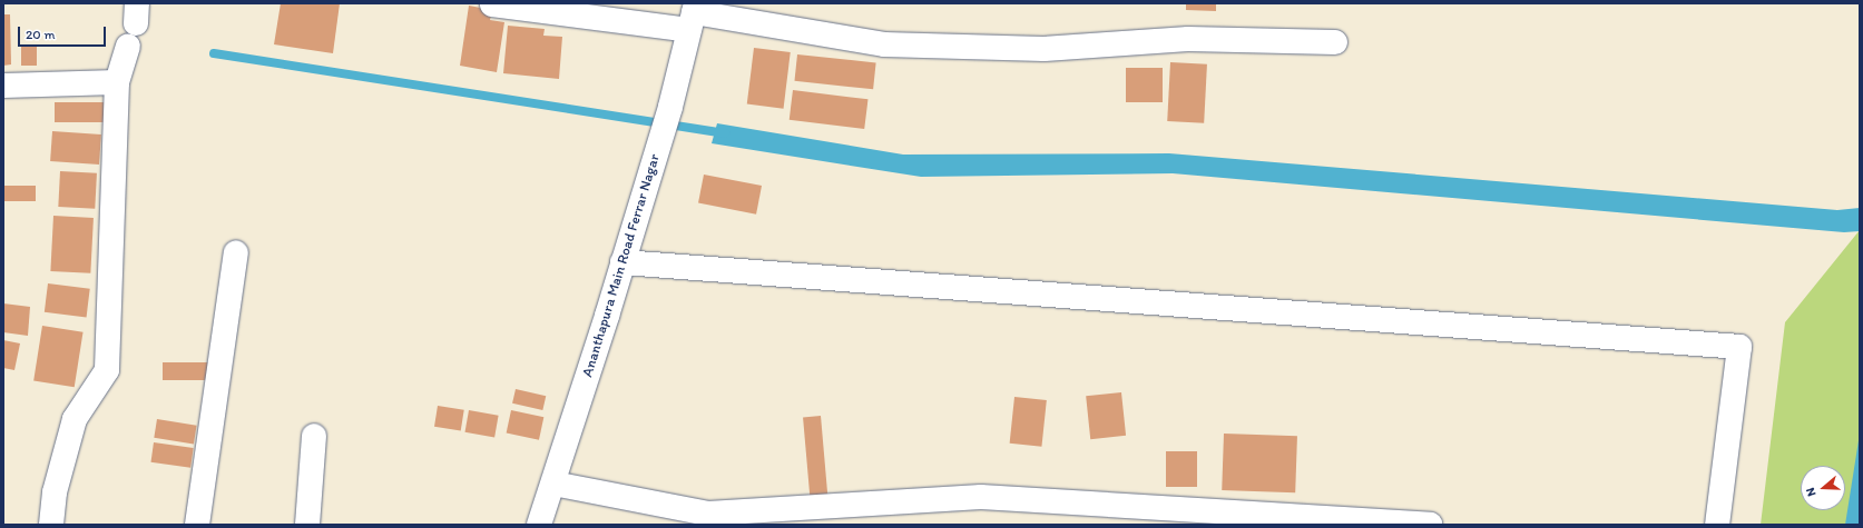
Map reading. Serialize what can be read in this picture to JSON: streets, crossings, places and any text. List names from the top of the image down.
{
  "streets": {
    "street": ["Ananthapura Main Road Ferrar Nagar"]
  },
  "scale_bar": "20 m",
  "north": "left"
}
